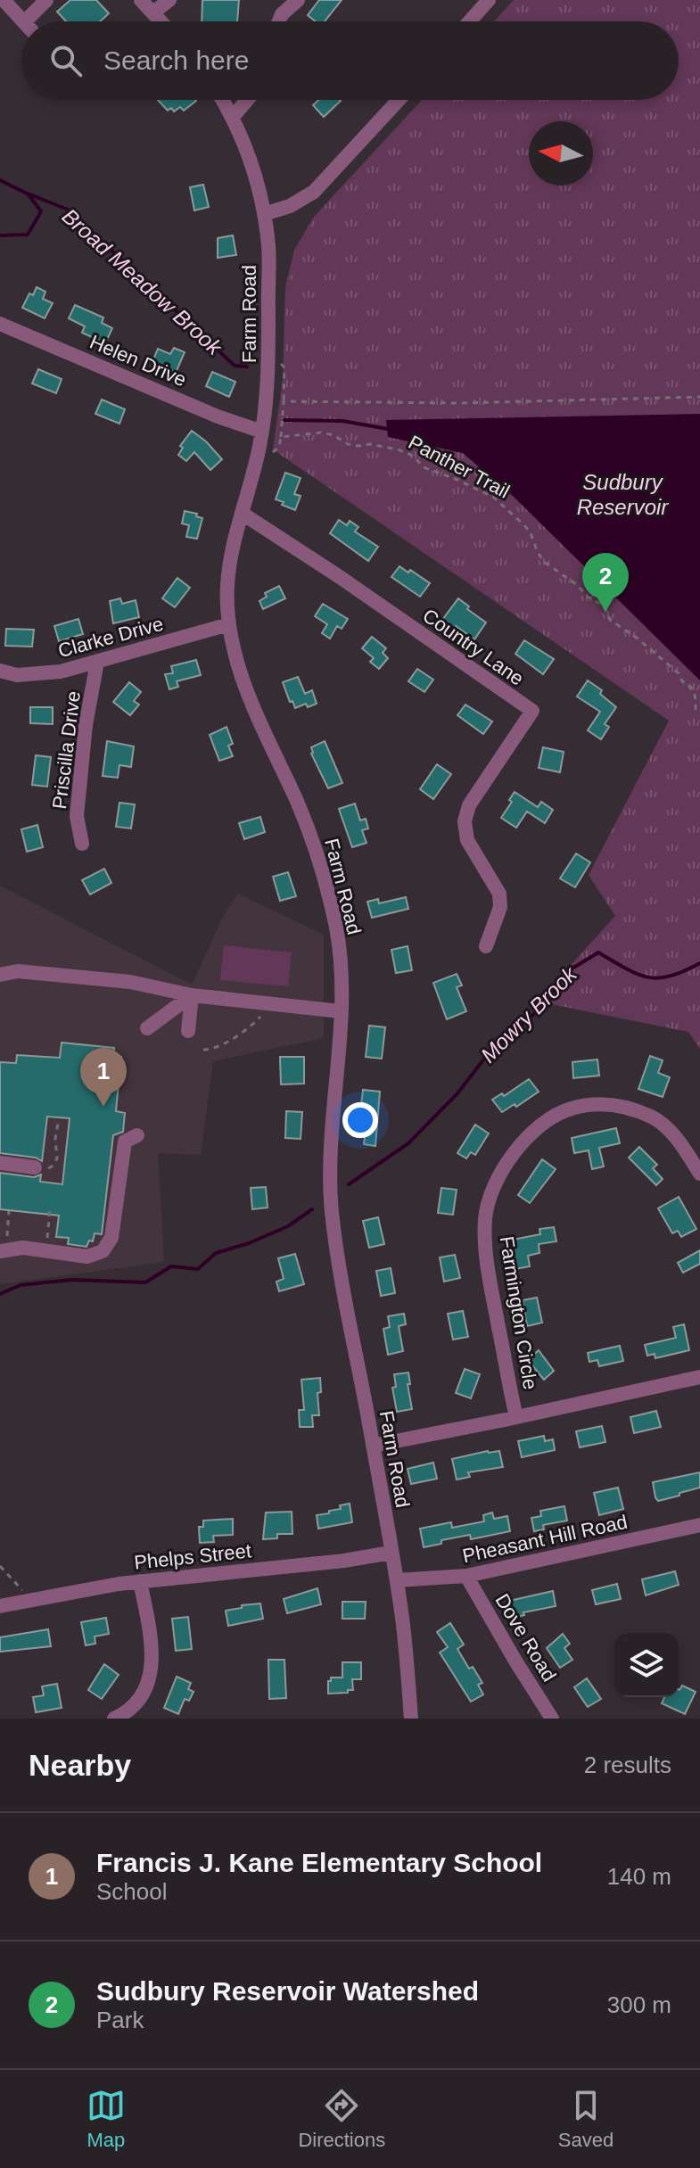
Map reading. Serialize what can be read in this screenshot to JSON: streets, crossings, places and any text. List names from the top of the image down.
{
  "streets": {
    "street": [
      "Farm Road",
      "Helen Drive",
      "Clarke Drive",
      "Country Lane",
      "Priscilla Drive",
      "Farmington Circle",
      "Pheasant Hill Road",
      "Phelps Street",
      "Dove Road"
    ],
    "path": ["Panther Trail"]
  },
  "crossings": [
    ["Farm Road", "Helen Drive"],
    ["Farm Road", "Clarke Drive"],
    ["Farm Road", "Country Lane"],
    ["Farm Road", "Farmington Circle"],
    ["Farm Road", "Pheasant Hill Road"],
    ["Farm Road", "Phelps Street"],
    ["Clarke Drive", "Priscilla Drive"],
    ["Pheasant Hill Road", "Dove Road"]
  ],
  "water": ["Broad Meadow Brook", "Sudbury Reservoir", "Mowry Brook"],
  "north": "left",
  "page": {
    "search": "Search here",
    "pins": ["2", "1"],
    "heading": ["Nearby", "2 results"],
    "list": [
      {
        "mark": "1",
        "name": "Francis J. Kane Elementary School",
        "note": "School",
        "value": "140 m"
      },
      {
        "mark": "2",
        "name": "Sudbury Reservoir Watershed",
        "note": "Park",
        "value": "300 m"
      }
    ],
    "nav": ["Map", "Directions", "Saved"]
  }
}
